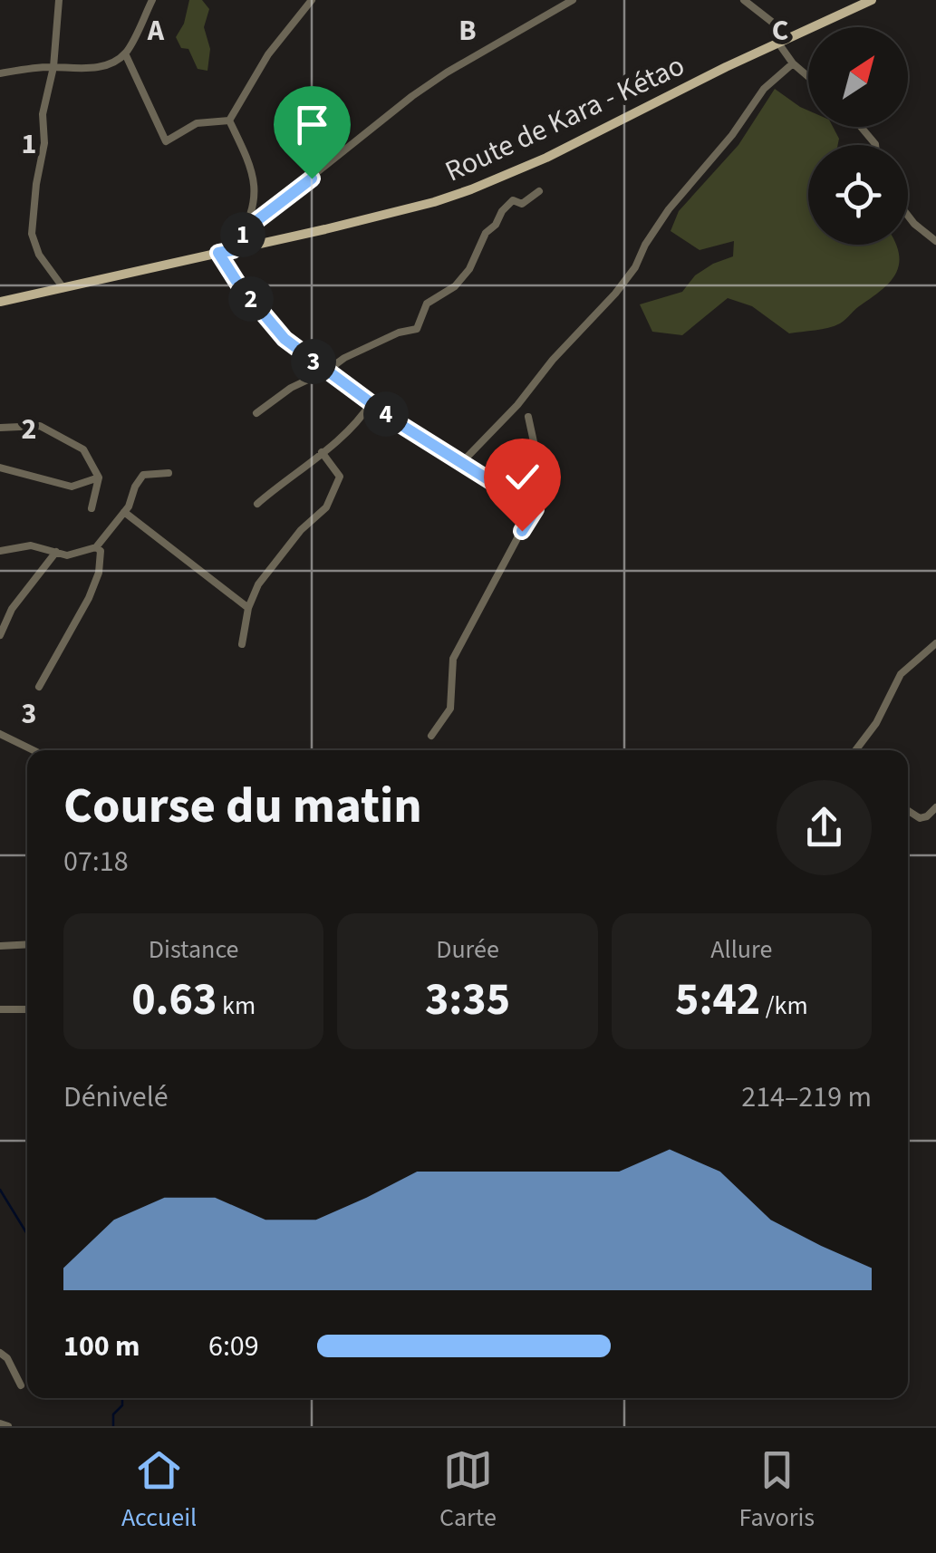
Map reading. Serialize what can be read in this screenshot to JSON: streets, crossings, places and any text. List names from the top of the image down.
{
  "streets": {
    "main road": ["Route de Kara - Kétao"]
  },
  "north": "top right",
  "page": {
    "pins": [
      "1",
      "2",
      "3",
      "4"
    ],
    "heading": ["Course du matin", "07:18"],
    "stats": [
      ["Distance", "0.63 km"],
      ["Durée", "3:35"],
      ["Allure", "5:42 /km"]
    ],
    "chart": ["Dénivelé", "214–219 m"],
    "list": [
      {
        "name": "100 m",
        "note": "6:09"
      }
    ],
    "tabs": ["Accueil", "Carte", "Favoris"]
  },
  "grid": {
    "columns": ["A", "B", "C"],
    "rows": ["1", "2", "3"]
  }
}
